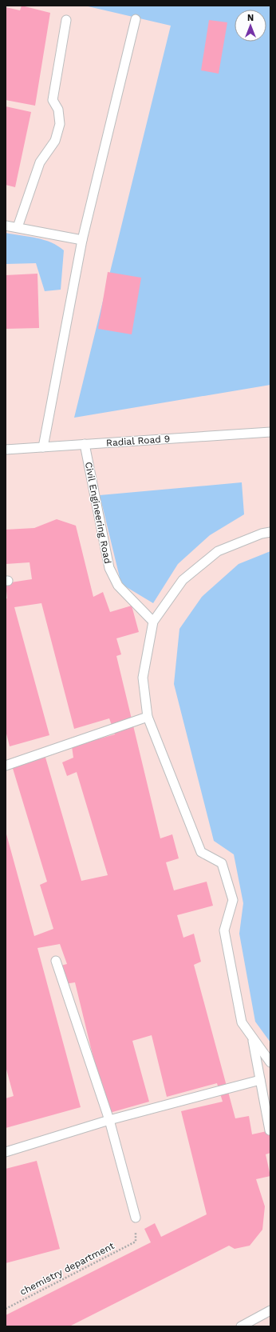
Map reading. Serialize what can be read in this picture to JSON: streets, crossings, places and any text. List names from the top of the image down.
{
  "streets": {
    "lane": ["Radial Road 9", "Civil Engineering Road"],
    "path": ["chemistry department"]
  },
  "crossings": [
    ["Radial Road 9", "Civil Engineering Road"]
  ],
  "north": "top"
}
